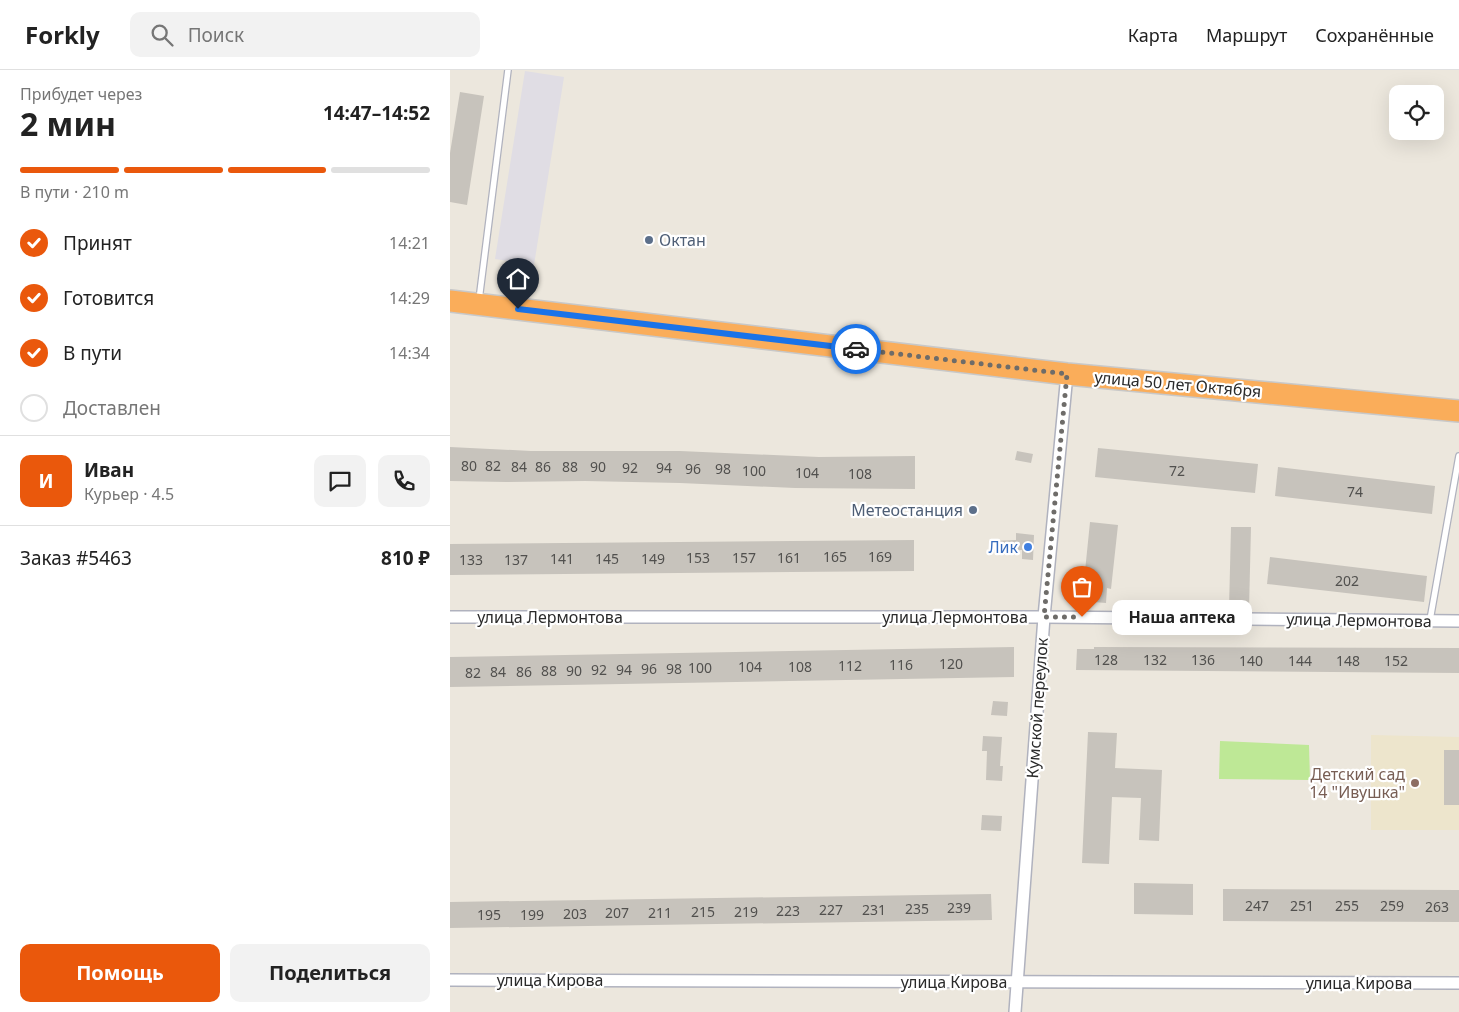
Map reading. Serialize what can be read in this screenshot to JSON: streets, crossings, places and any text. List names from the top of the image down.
{
  "streets": {
    "highway": ["улица 50 лет Октября"],
    "street": ["улица Лермонтова", "Кумской переулок", "улица Кирова"]
  },
  "crossings": [
    ["улица 50 лет Октября", "Кумской переулок"],
    ["улица Лермонтова", "Кумской переулок"],
    ["Кумской переулок", "улица Кирова"]
  ],
  "places": [
    "Октан",
    "Метеостанция",
    "Лик",
    "Наша аптека",
    "Детский сад 14 \"Ивушка\""
  ],
  "house_numbers": [
    "80",
    "82",
    "84",
    "86",
    "88",
    "90",
    "92",
    "94",
    "96",
    "98",
    "100",
    "72",
    "104",
    "108",
    "74",
    "165",
    "169",
    "153",
    "157",
    "161",
    "141",
    "145",
    "149",
    "133",
    "137",
    "202",
    "128",
    "132",
    "136",
    "140",
    "144",
    "148",
    "152",
    "120",
    "116",
    "112",
    "104",
    "108",
    "100",
    "96",
    "98",
    "92",
    "94",
    "88",
    "90",
    "84",
    "86",
    "82",
    "247",
    "251",
    "255",
    "259",
    "263",
    "239",
    "235",
    "227",
    "231",
    "223",
    "215",
    "219",
    "207",
    "211",
    "203",
    "195",
    "199"
  ],
  "page": {
    "header": "Forkly",
    "search": "Поиск",
    "nav": ["Карта", "Маршрут", "Сохранённые"],
    "heading": ["2 мин", "Прибудет через", "14:47–14:52"],
    "panel": [
      "Иван",
      "Курьер · 4.5",
      "Заказ #5463",
      "810 ₽"
    ],
    "bar": "В пути · 210 m",
    "list": [
      ["Принят", "14:21"],
      ["Готовится", "14:29"],
      ["В пути", "14:34"],
      "Доставлен"
    ],
    "round": "И",
    "bubble": "Наша аптека",
    "buttons": ["Помощь", "Поделиться"]
  }
}
